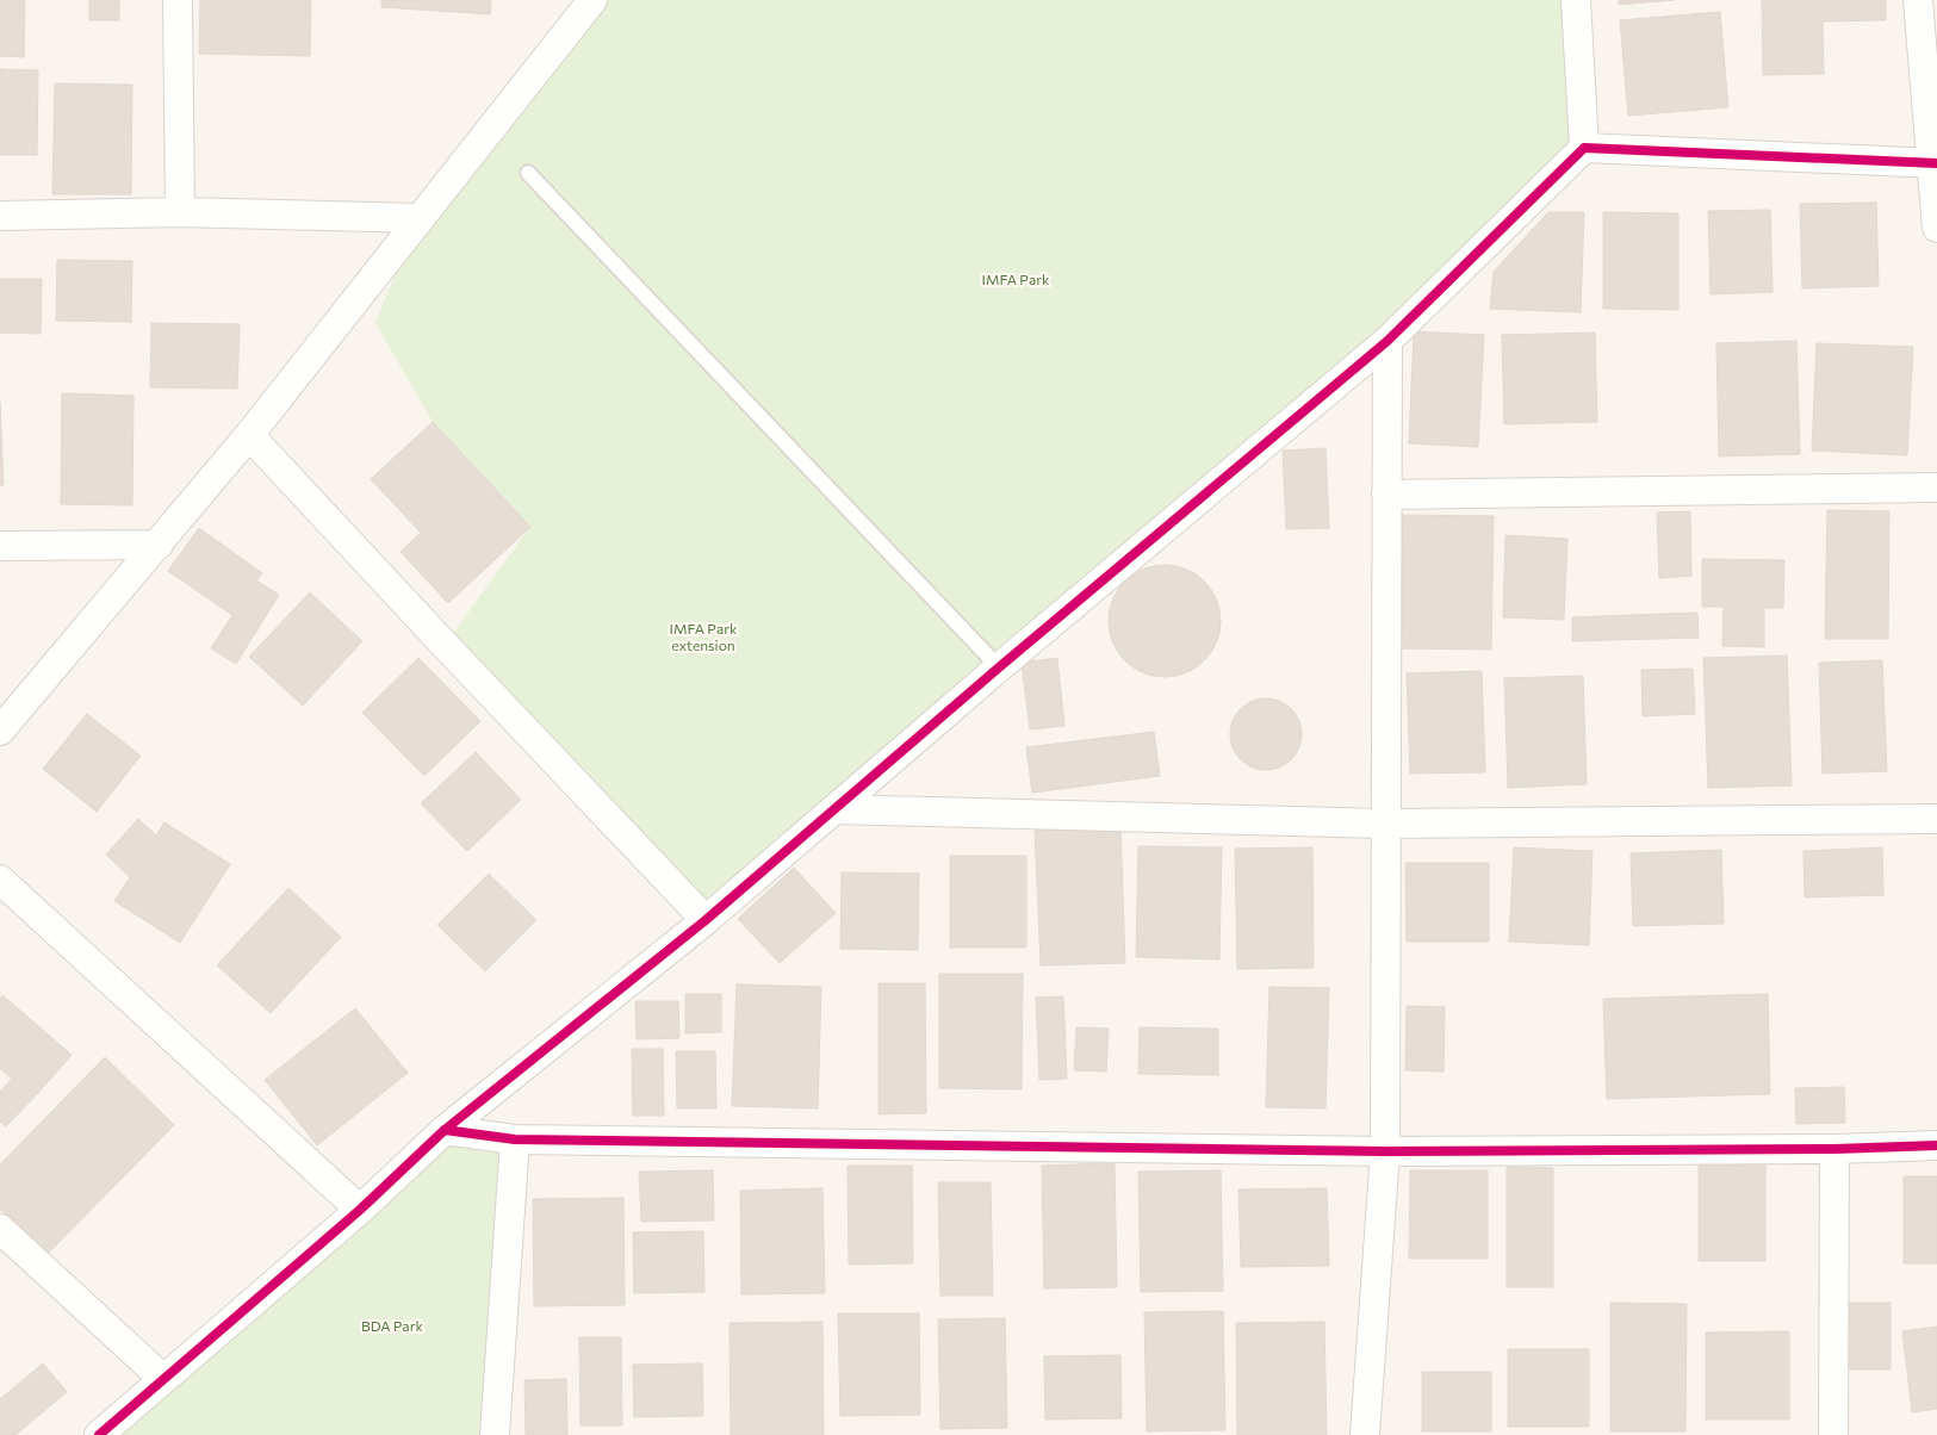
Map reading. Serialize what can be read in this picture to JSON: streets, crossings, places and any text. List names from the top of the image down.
{
  "parks": ["IMFA Park", "IMFA Park extension", "BDA Park"]
}
